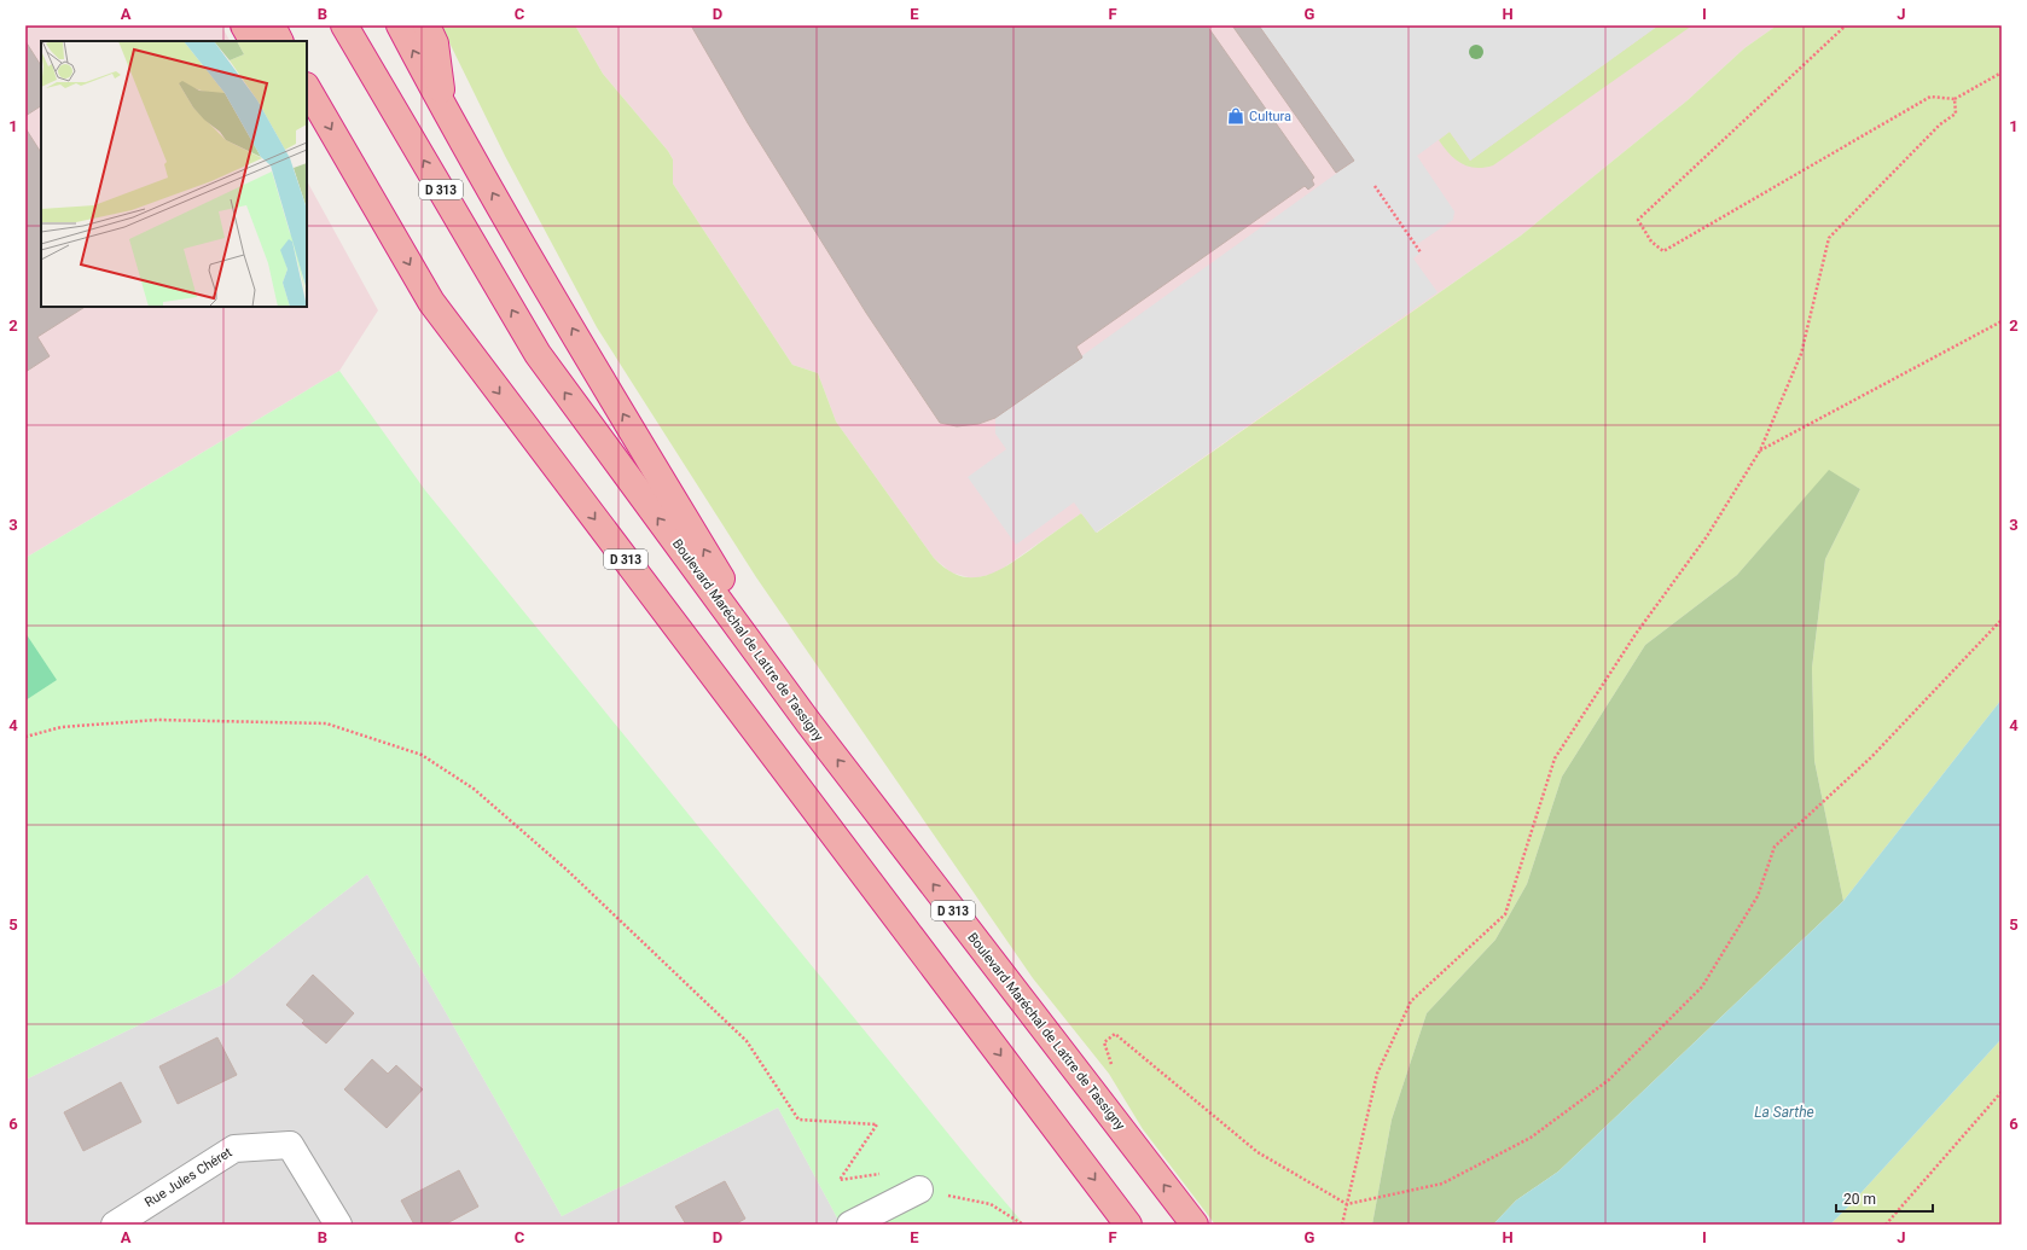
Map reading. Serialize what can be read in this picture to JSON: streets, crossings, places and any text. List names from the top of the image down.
{
  "streets": {
    "highway": ["D 313", "Boulevard Maréchal de Lattre de Tassigny"],
    "street": ["Rue Jules Chéret"]
  },
  "crossings": [
    ["D 313", "Boulevard Maréchal de Lattre de Tassigny"]
  ],
  "water": ["La Sarthe"],
  "places": {
    "shop": ["Cultura"]
  },
  "scale_bar": "20 m",
  "grid": {
    "columns": [
      "A",
      "B",
      "C",
      "D",
      "E",
      "F",
      "G",
      "H",
      "I",
      "J"
    ],
    "rows": [
      "1",
      "2",
      "3",
      "4",
      "5",
      "6"
    ]
  }
}
